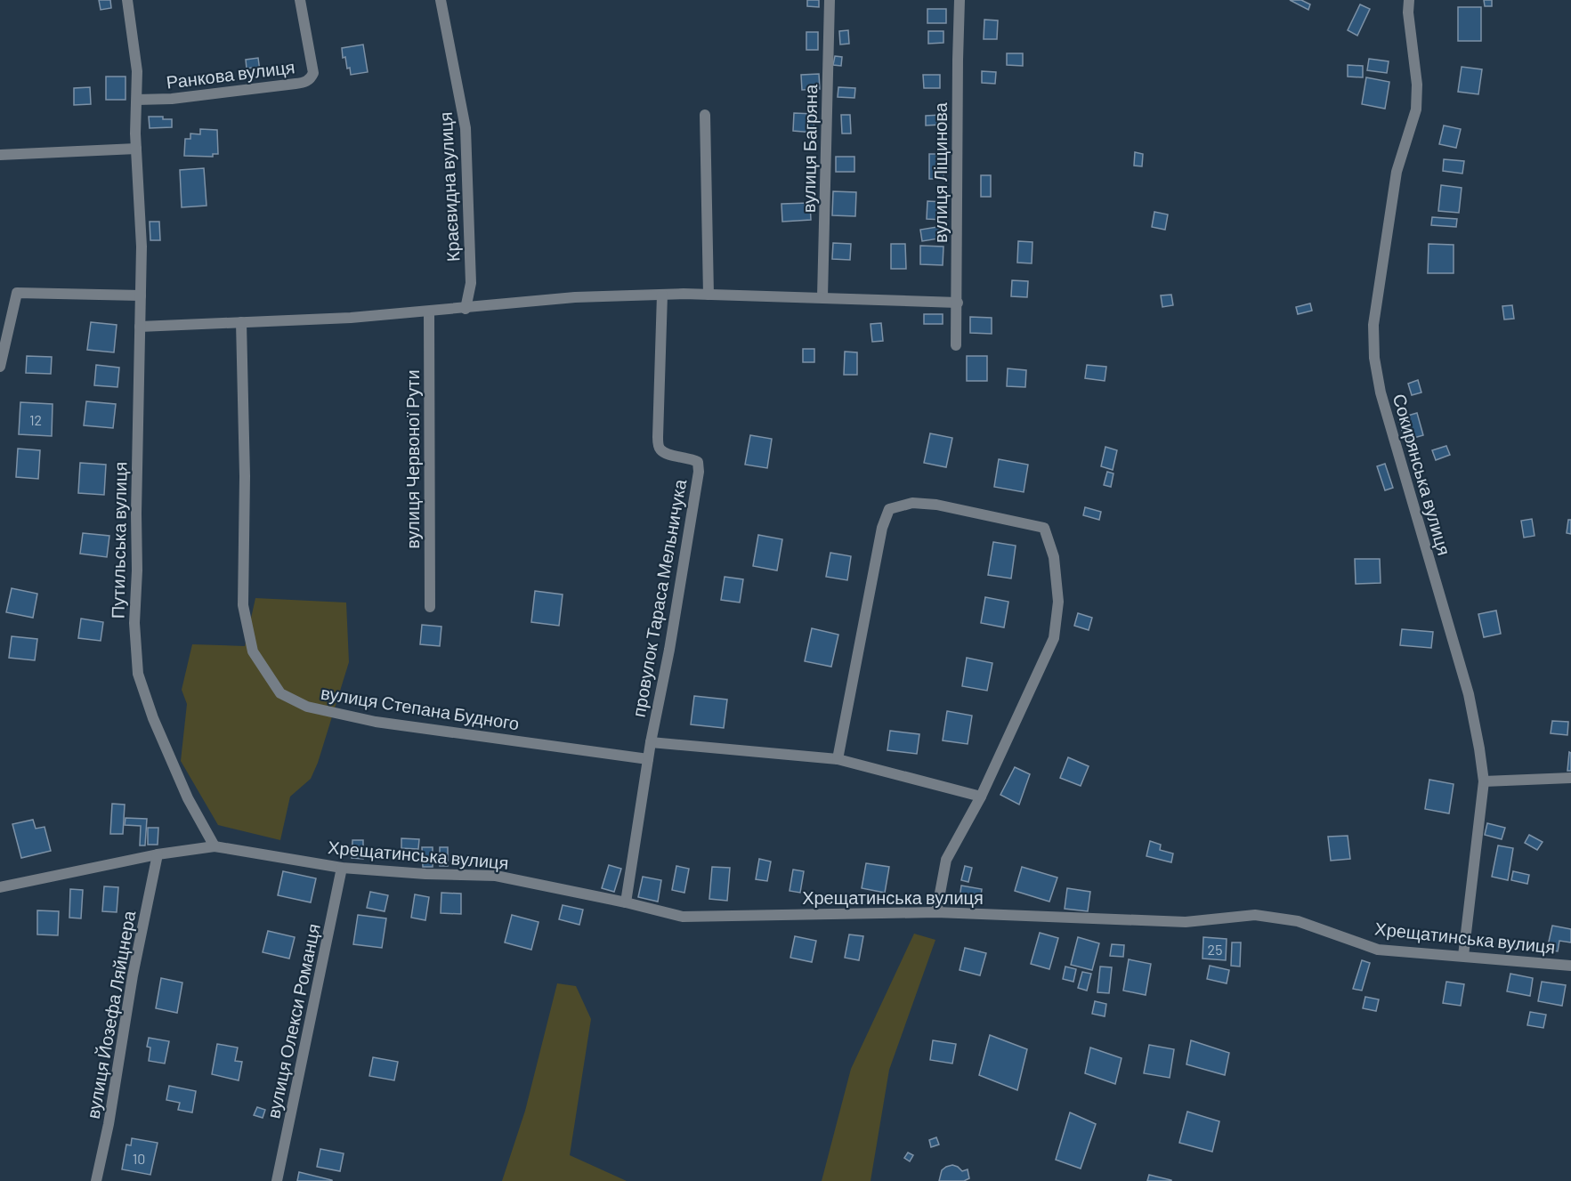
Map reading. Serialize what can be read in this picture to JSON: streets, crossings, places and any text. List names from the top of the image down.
{
  "streets": {
    "street": [
      "Ранкова вулиця",
      "вулиця Багряна",
      "вулиця Ліщинова",
      "Краєвидна вулиця",
      "вулиця Червоної Рути",
      "Сокирянська вулиця",
      "Путильська вулиця",
      "провулок Тараса Мельничука",
      "вулиця Степана Будного",
      "Хрещатинська вулиця",
      "вулиця Йозефа Ляйцнера",
      "вулиця Олекси Романця"
    ]
  },
  "crossings": [
    ["Ранкова вулиця", "Путильська вулиця"],
    ["Сокирянська вулиця", "Хрещатинська вулиця"],
    ["Путильська вулиця", "Хрещатинська вулиця"],
    ["провулок Тараса Мельничука", "вулиця Степана Будного"],
    ["провулок Тараса Мельничука", "Хрещатинська вулиця"],
    ["Хрещатинська вулиця", "вулиця Олекси Романця"]
  ],
  "house_numbers": ["12", "25", "10"]
}
